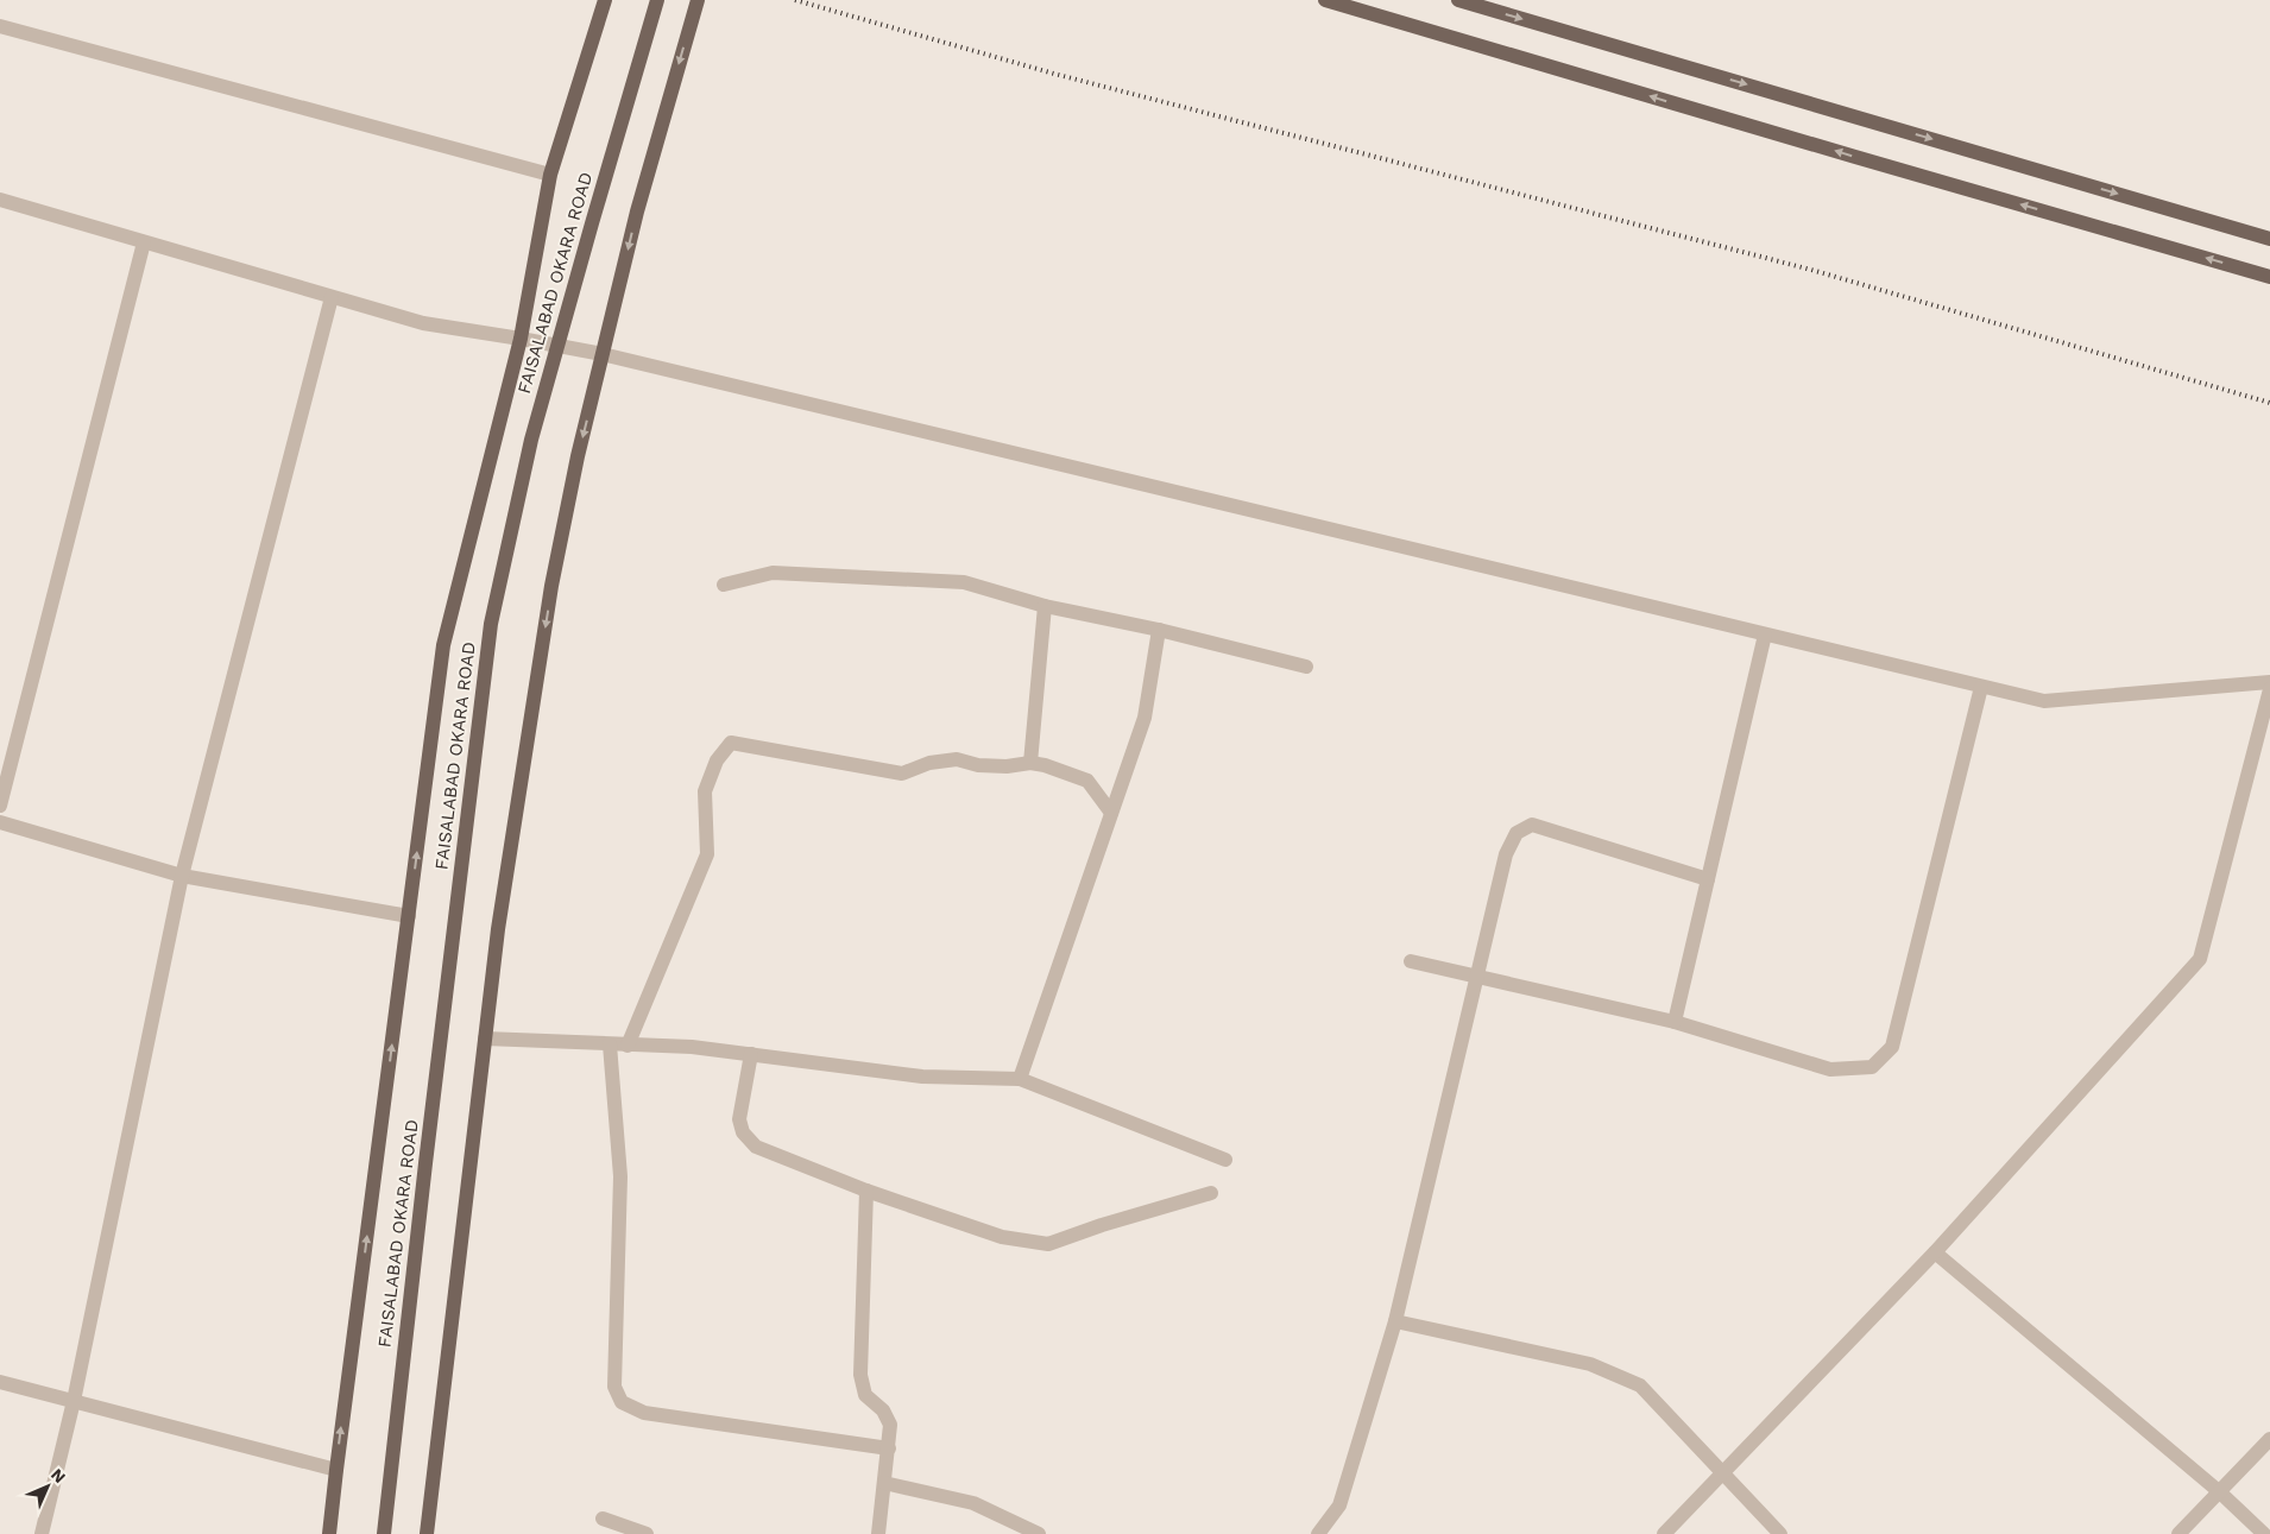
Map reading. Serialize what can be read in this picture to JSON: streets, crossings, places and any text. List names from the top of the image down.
{
  "streets": {
    "main road": ["FAISALABAD OKARA ROAD"]
  },
  "north": "top right"
}
